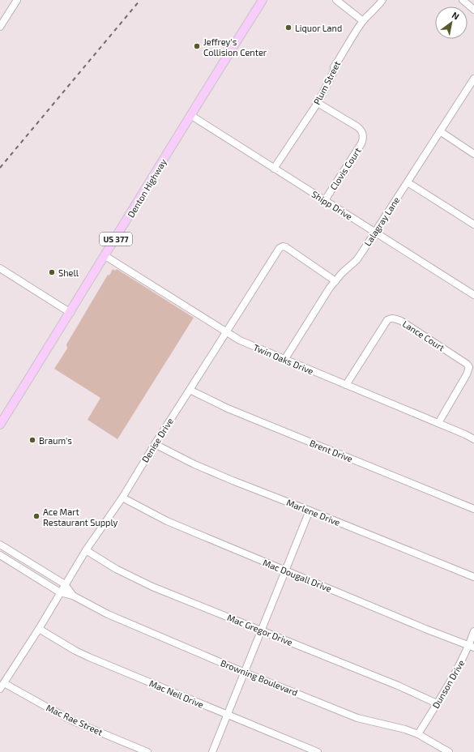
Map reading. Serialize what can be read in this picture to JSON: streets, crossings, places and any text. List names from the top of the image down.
{
  "streets": {
    "main road": ["Denton Highway", "US 377"],
    "street": [
      "Plum Street",
      "Clovis Court",
      "Shipp Drive",
      "Lalagray Lane",
      "Lance Court",
      "Twin Oaks Drive",
      "Denise Drive",
      "Brent Drive",
      "Marlene Drive",
      "Mac Dougall Drive",
      "Mac Gregor Drive",
      "Browning Boulevard",
      "Dunson Drive",
      "Mac Neil Drive",
      "Mac Rae Street"
    ]
  },
  "crossings": [
    ["Plum Street", "Clovis Court"],
    ["Plum Street", "Shipp Drive"],
    ["Clovis Court", "Shipp Drive"],
    ["Denton Highway", "Shipp Drive"],
    ["Denton Highway", "Twin Oaks Drive"],
    ["Shipp Drive", "Lalagray Lane"],
    ["Lalagray Lane", "Twin Oaks Drive"],
    ["Lalagray Lane", "Denise Drive"],
    ["Lance Court", "Twin Oaks Drive"],
    ["Twin Oaks Drive", "Denise Drive"],
    ["Denise Drive", "Brent Drive"],
    ["Denise Drive", "Marlene Drive"],
    ["Denise Drive", "Mac Dougall Drive"],
    ["Denise Drive", "Mac Gregor Drive"],
    ["Denise Drive", "Browning Boulevard"],
    ["Denise Drive", "Mac Neil Drive"],
    ["Denise Drive", "Mac Rae Street"],
    ["Mac Dougall Drive", "Dunson Drive"],
    ["Mac Gregor Drive", "Dunson Drive"],
    ["Browning Boulevard", "Dunson Drive"]
  ],
  "places": [
    "Liquor Land",
    "Jeffrey's Collision Center",
    "Shell",
    "Braum's",
    "Ace Mart Restaurant Supply"
  ],
  "north": "top right"
}
